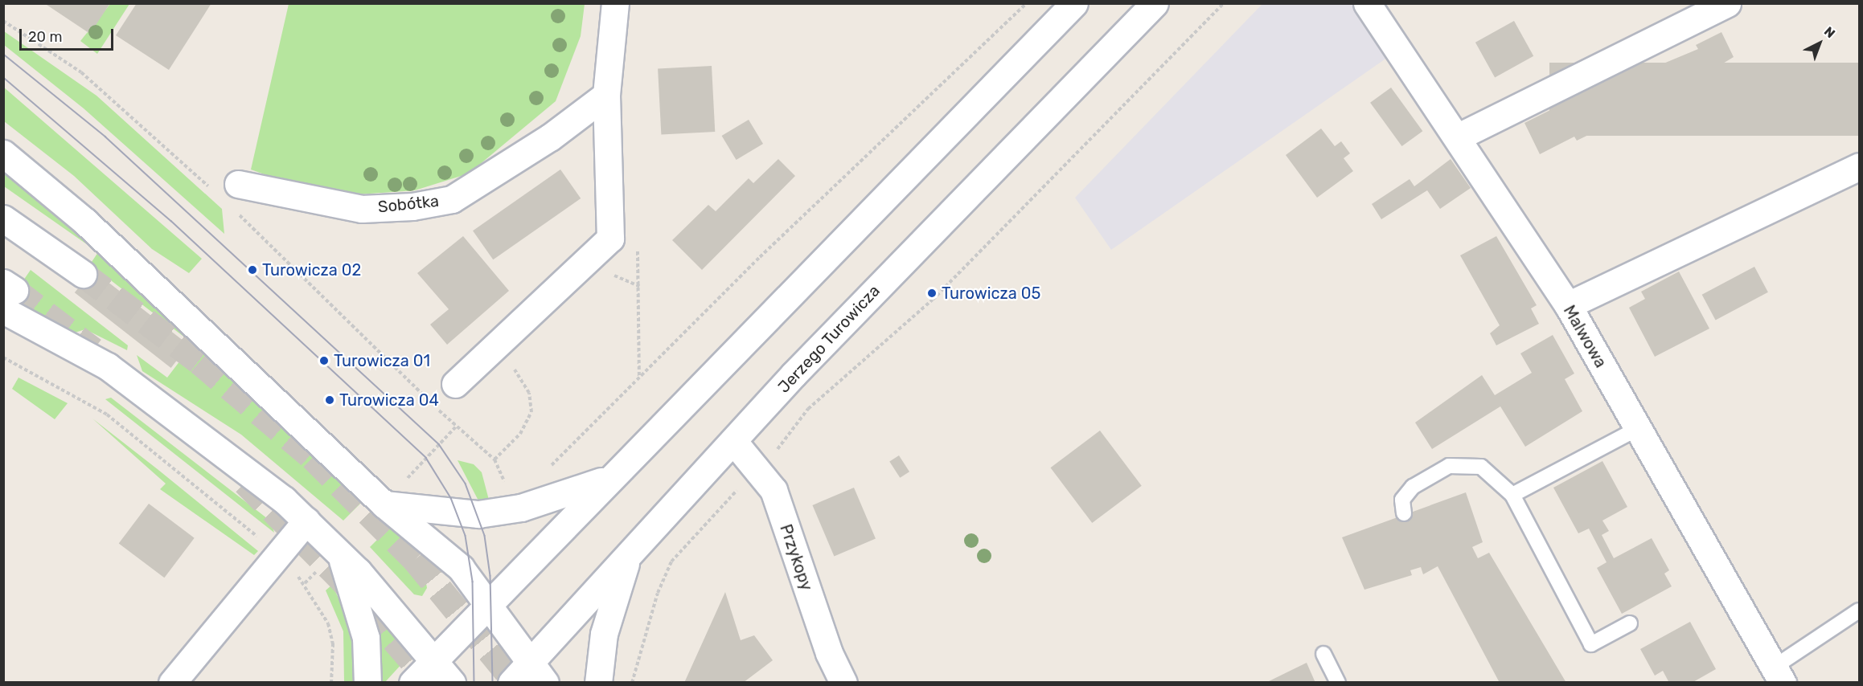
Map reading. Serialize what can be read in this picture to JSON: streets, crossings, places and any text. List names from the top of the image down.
{
  "streets": {
    "main road": [
      "Sobótka",
      "Malwowa",
      "Jerzego Turowicza",
      "Przykopy"
    ]
  },
  "crossings": [
    ["Jerzego Turowicza", "Przykopy"]
  ],
  "places": [
    "Turowicza 02",
    "Turowicza 05",
    "Turowicza 01",
    "Turowicza 04"
  ],
  "scale_bar": "20 m",
  "north": "top right"
}
